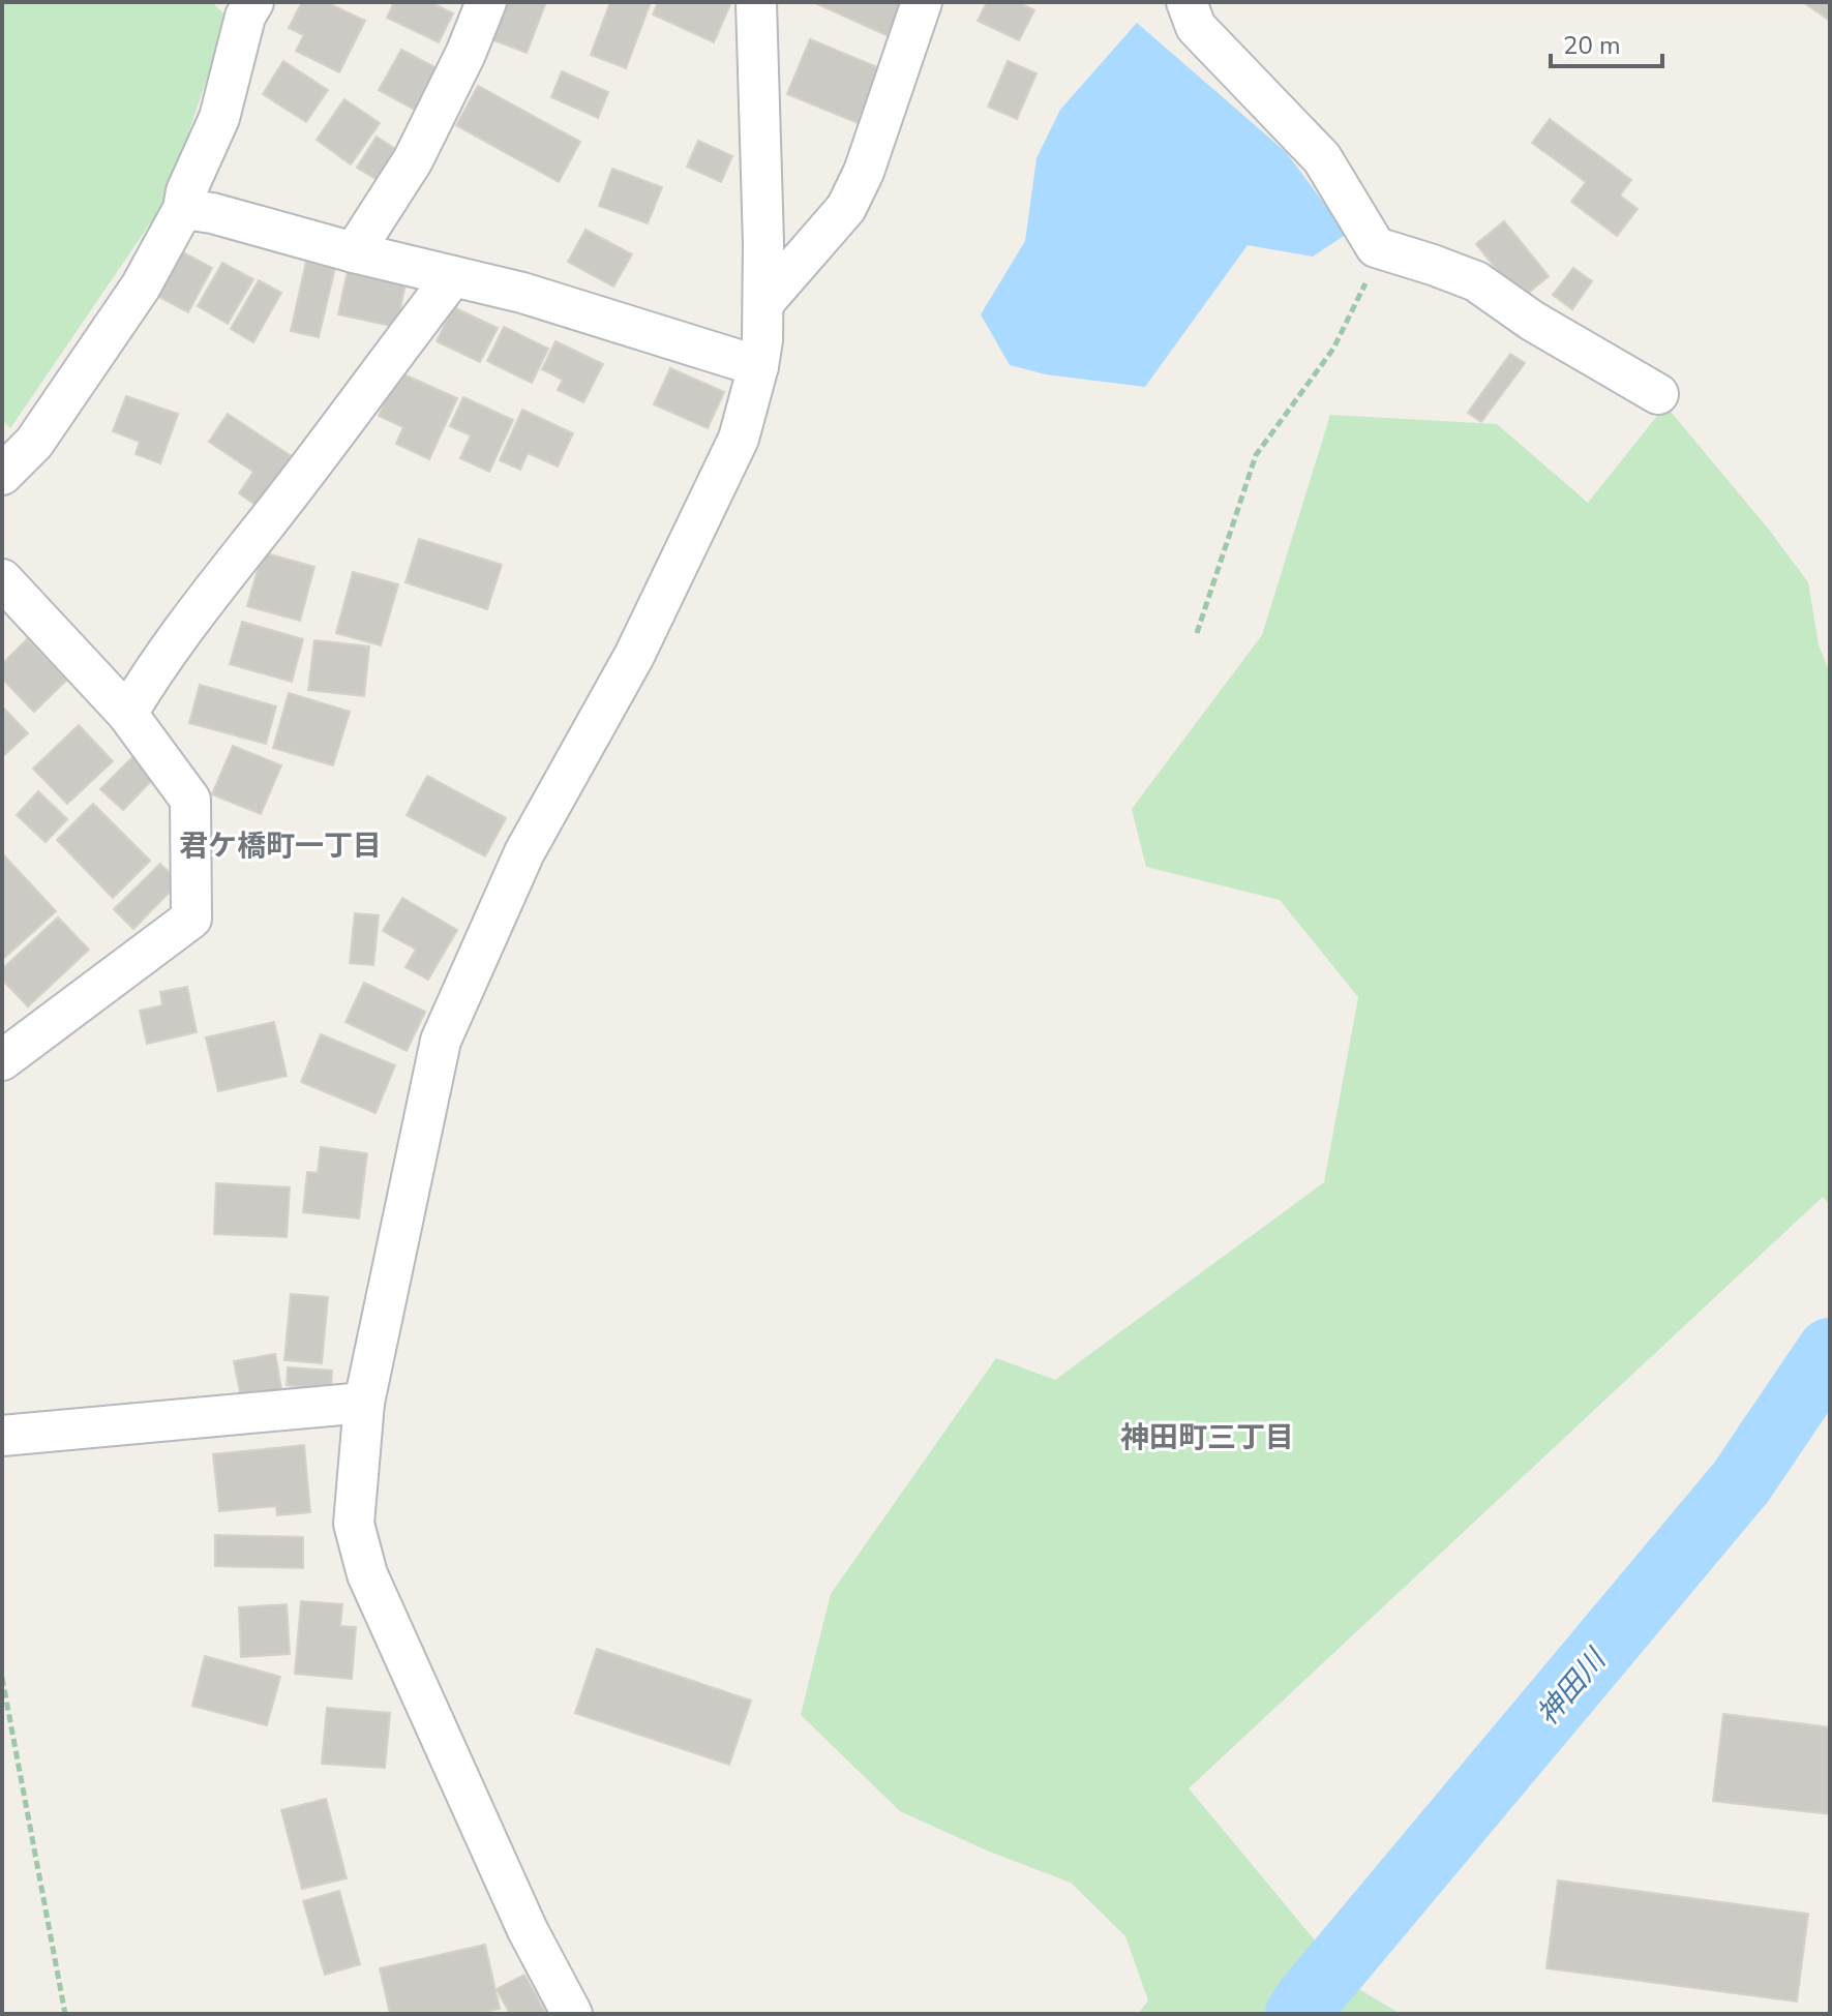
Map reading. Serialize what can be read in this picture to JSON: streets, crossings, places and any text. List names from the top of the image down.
{
  "districts": ["君ケ橋町一丁目", "神田町三丁目"],
  "water": ["神田川"],
  "scale_bar": "20 m"
}
